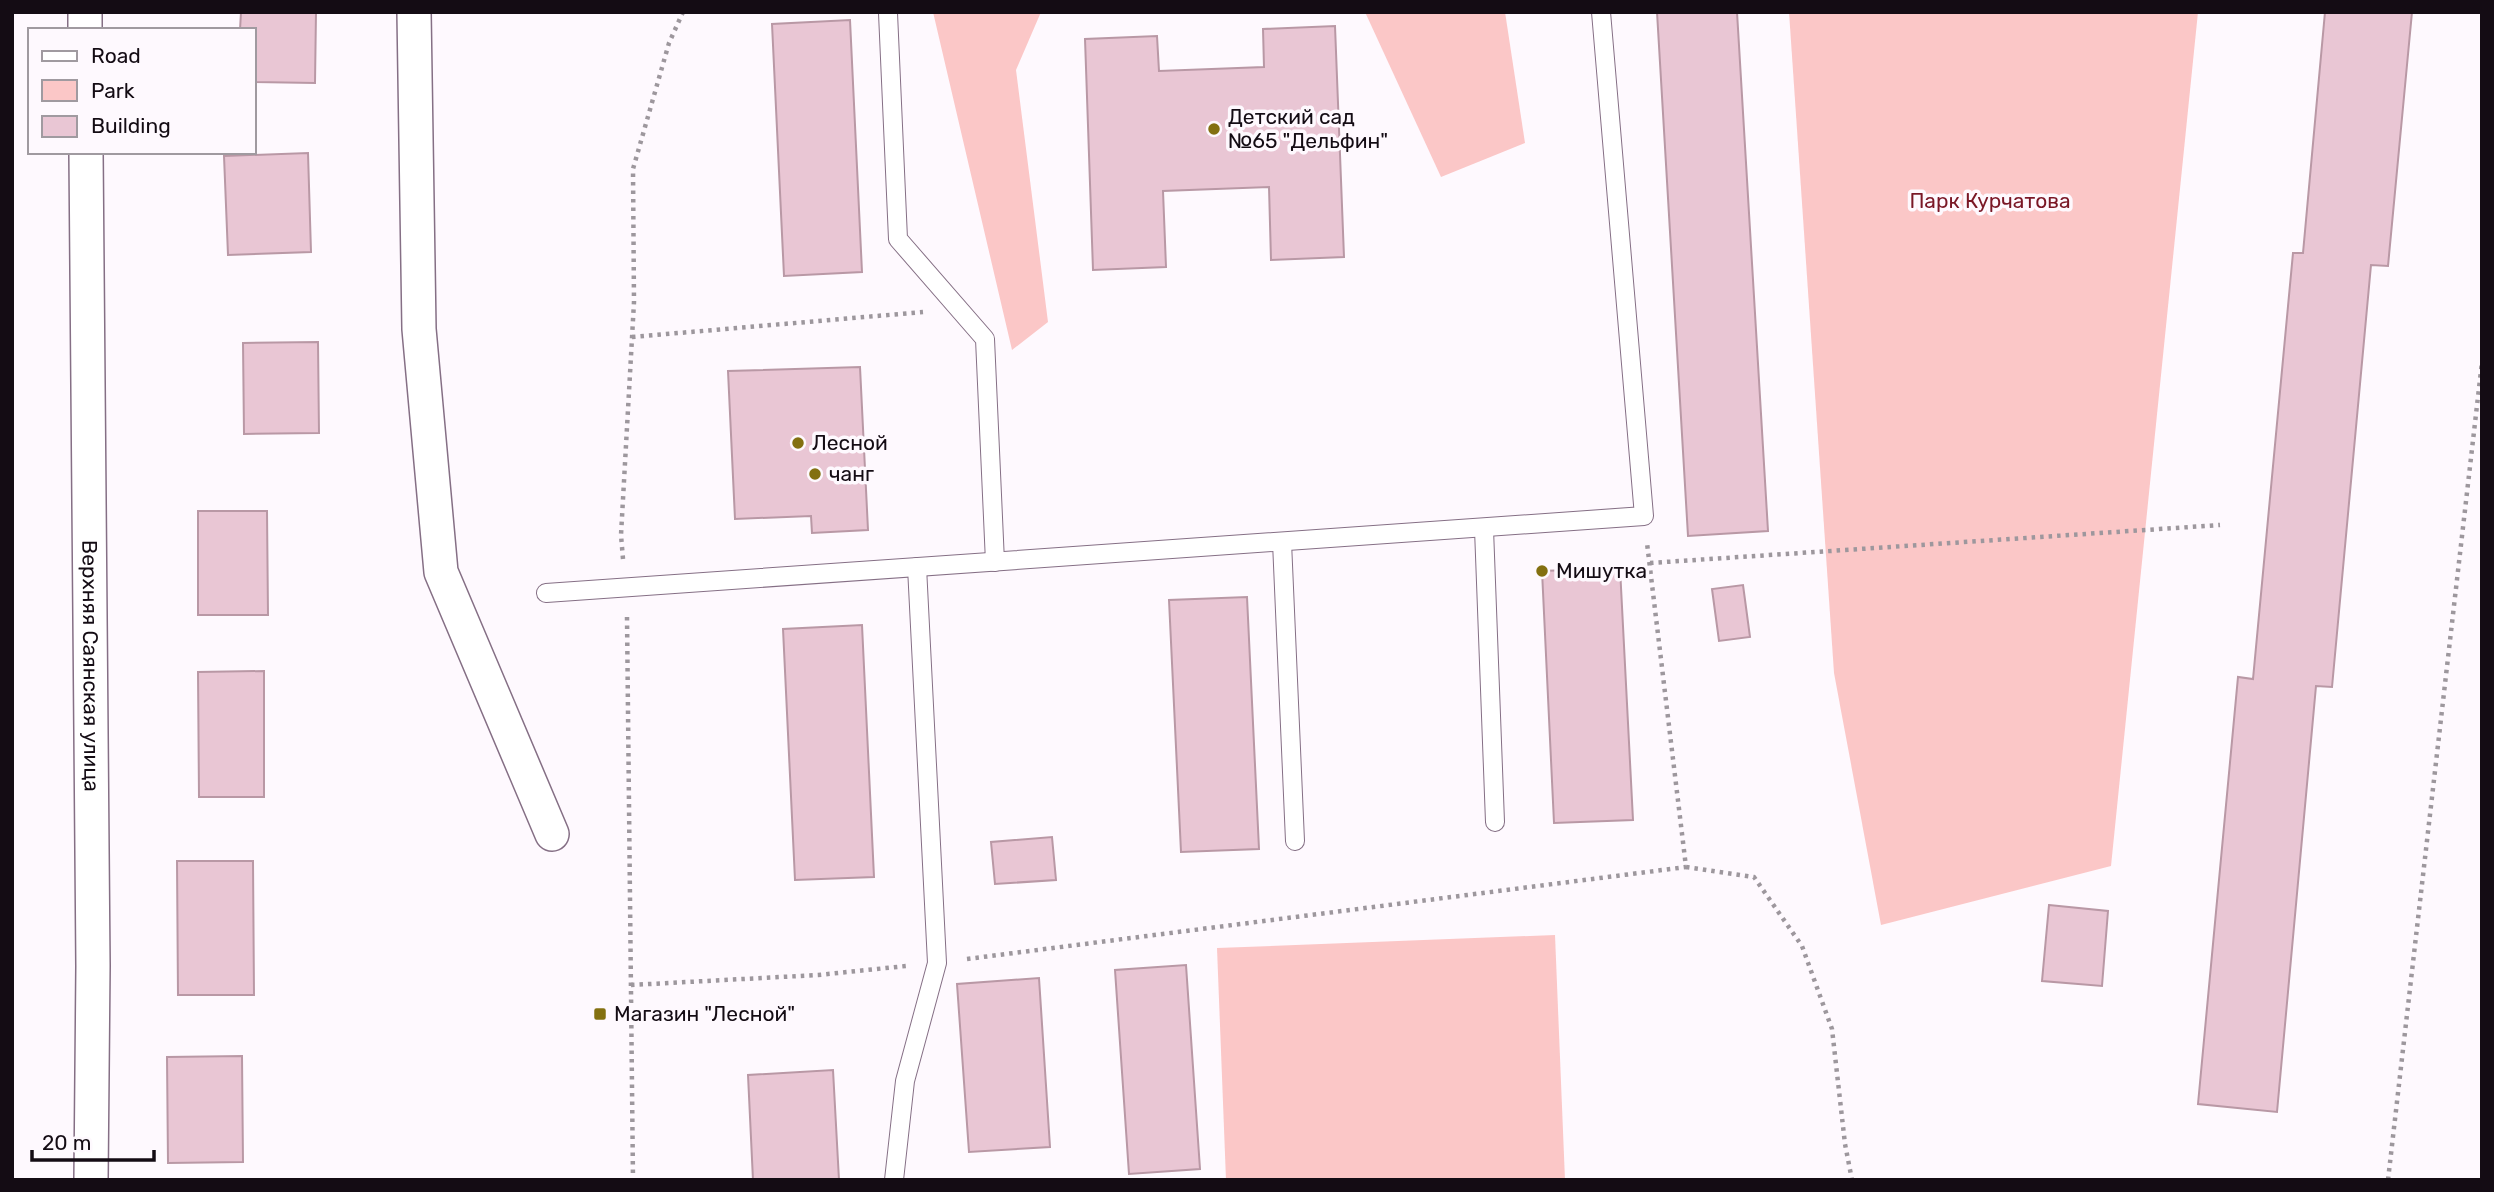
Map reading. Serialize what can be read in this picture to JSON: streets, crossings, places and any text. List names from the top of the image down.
{
  "streets": {
    "street": ["Верхняя Саянская улица"]
  },
  "parks": ["Парк Курчатова"],
  "places": {
    "other": [
      "Детский сад №65 \"Дельфин\"",
      "Лесной",
      "чанг",
      "Мишутка"
    ],
    "transit": ["Магазин \"Лесной\""]
  },
  "legend": ["Road", "Park", "Building"],
  "scale_bar": "20 m"
}
